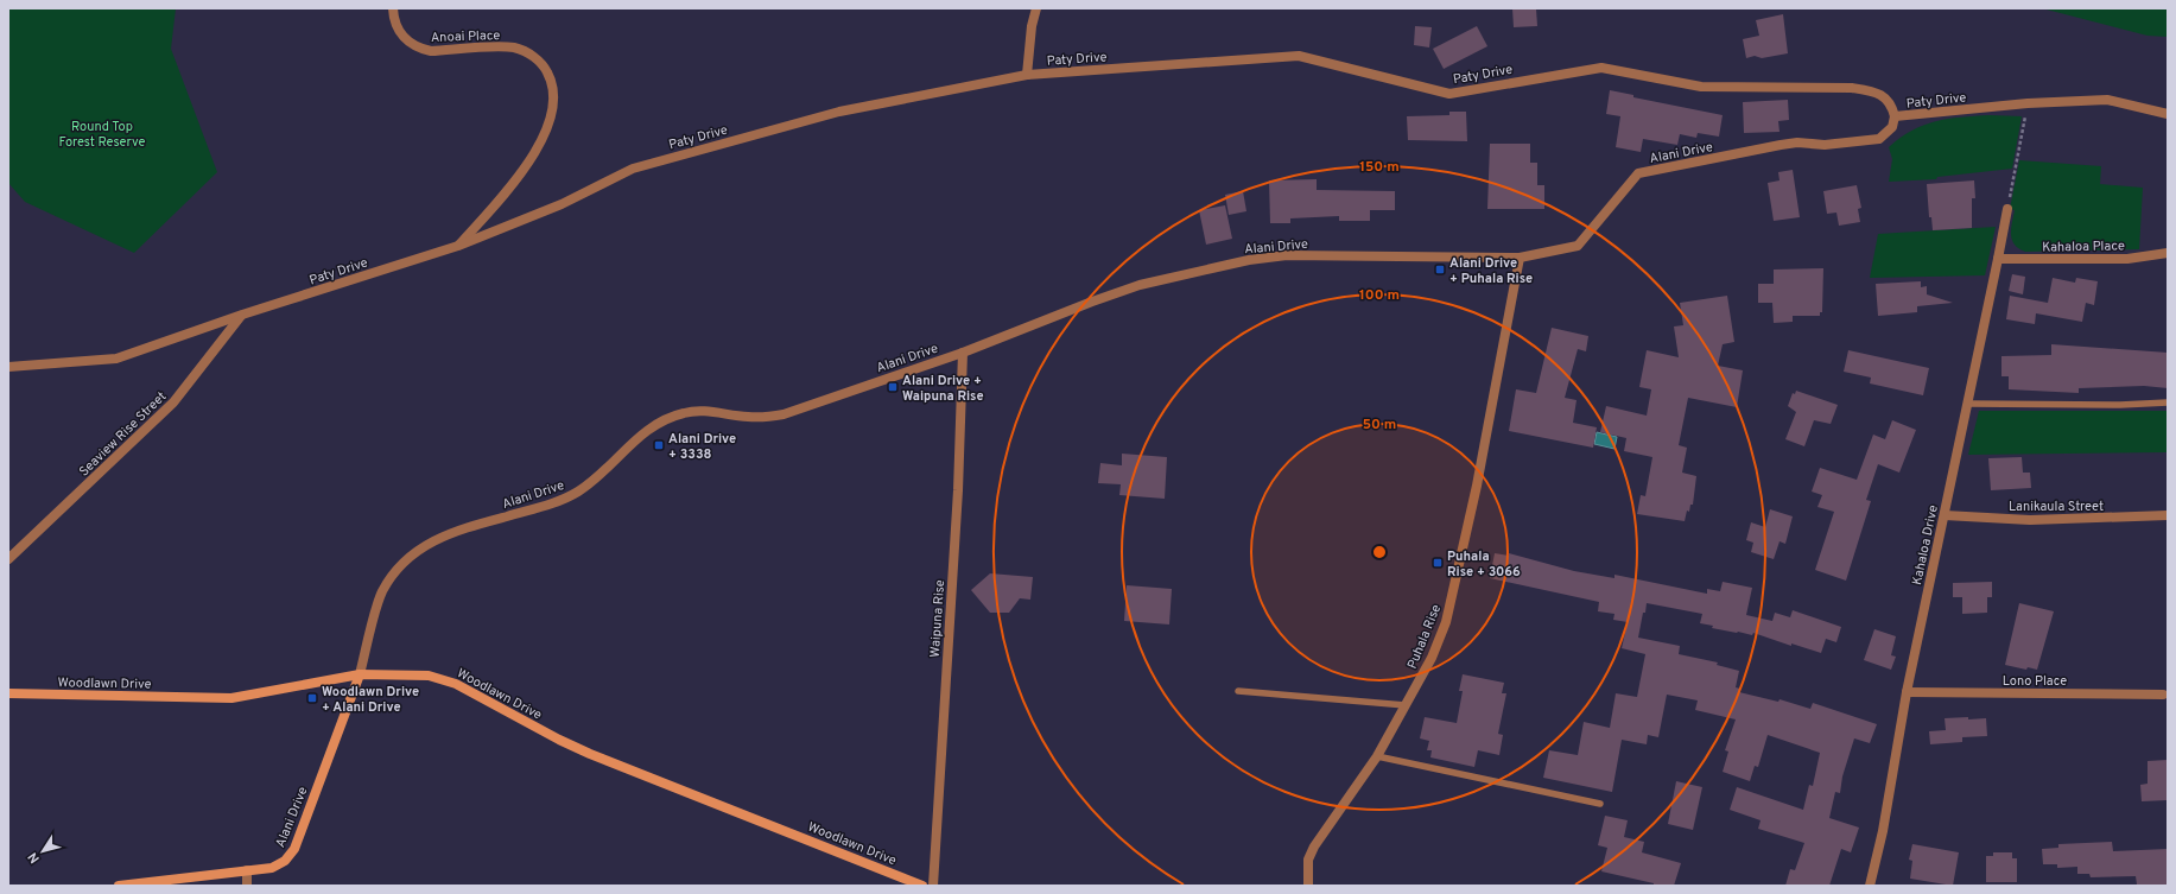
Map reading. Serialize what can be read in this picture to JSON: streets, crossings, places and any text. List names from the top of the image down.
{
  "streets": {
    "street": [
      "Anoai Place",
      "Paty Drive",
      "Alani Drive",
      "Kahaloa Place",
      "Seaview Rise Street",
      "Lanikaula Street",
      "Kahaloa Drive",
      "Waipuna Rise",
      "Puhala Rise",
      "Lono Place",
      "Woodlawn Drive"
    ]
  },
  "crossings": [
    ["Anoai Place", "Paty Drive"],
    ["Paty Drive", "Alani Drive"],
    ["Paty Drive", "Seaview Rise Street"],
    ["Alani Drive", "Waipuna Rise"],
    ["Alani Drive", "Puhala Rise"],
    ["Alani Drive", "Woodlawn Drive"],
    ["Kahaloa Place", "Kahaloa Drive"],
    ["Lanikaula Street", "Kahaloa Drive"],
    ["Kahaloa Drive", "Lono Place"]
  ],
  "parks": ["Round Top Forest Reserve"],
  "places": {
    "transit": [
      "Alani Drive + Puhala Rise",
      "Alani Drive + Waipuna Rise",
      "Alani Drive + 3338",
      "Puhala Rise + 3066",
      "Woodlawn Drive + Alani Drive"
    ]
  },
  "north": "bottom left",
  "rings": ["150 m", "100 m", "50 m"]
}
